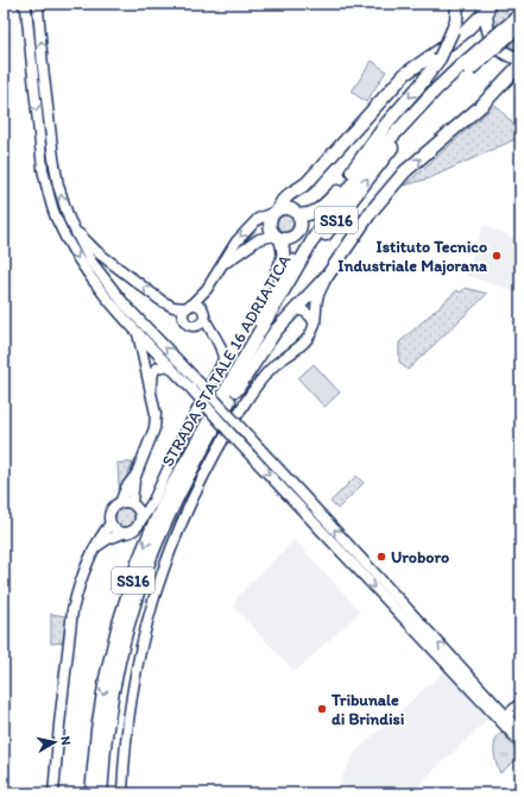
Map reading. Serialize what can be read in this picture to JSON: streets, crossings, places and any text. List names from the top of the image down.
{
  "streets": {
    "highway": ["SS16", "STRADA STATALE 16 ADRIATICA"]
  },
  "places": ["Istituto Tecnico Industriale Majorana", "Uroboro", "Tribunale di Brindisi"],
  "north": "right"
}
